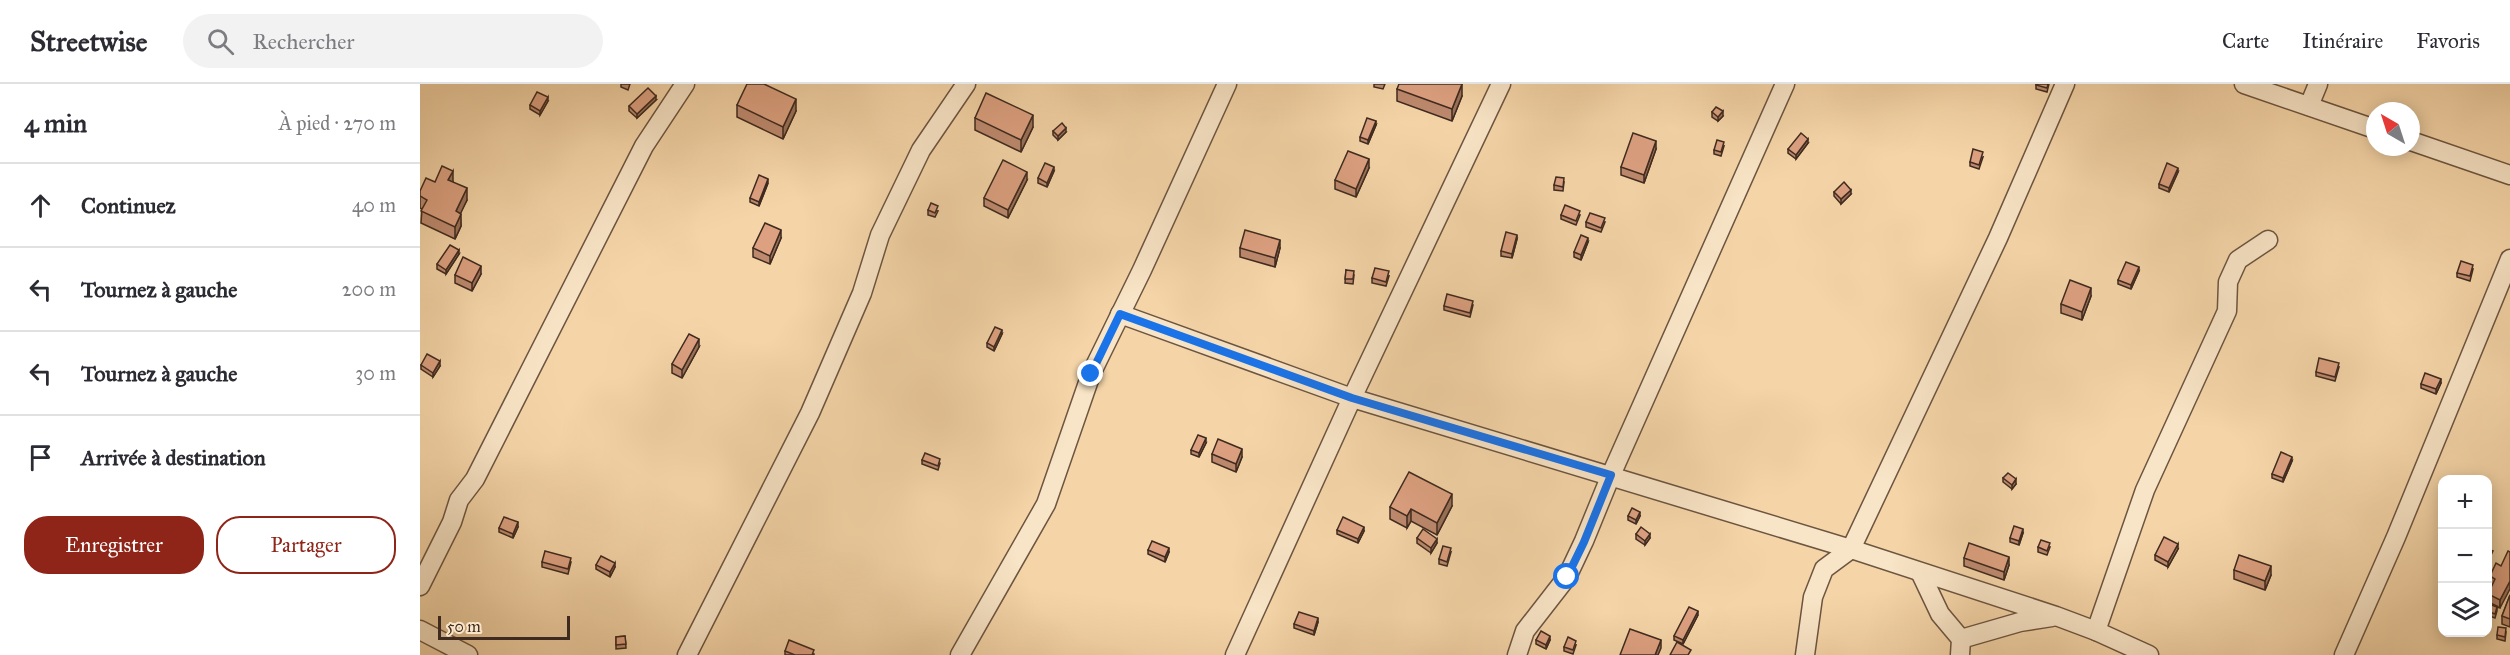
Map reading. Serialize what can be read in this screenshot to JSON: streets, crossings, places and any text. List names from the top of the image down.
{
  "scale_bar": "50 m",
  "north": "top left",
  "page": {
    "header": "Streetwise",
    "search": "Rechercher",
    "nav": ["Carte", "Itinéraire", "Favoris"],
    "heading": ["4 min", "À pied · 270 m"],
    "list": [
      ["Continuez", "40 m"],
      ["Tournez à gauche", "200 m"],
      ["Tournez à gauche", "30 m"],
      "Arrivée à destination"
    ],
    "map_buttons": ["+", "−"],
    "buttons": ["Enregistrer", "Partager"],
    "scale": "50 m"
  }
}
